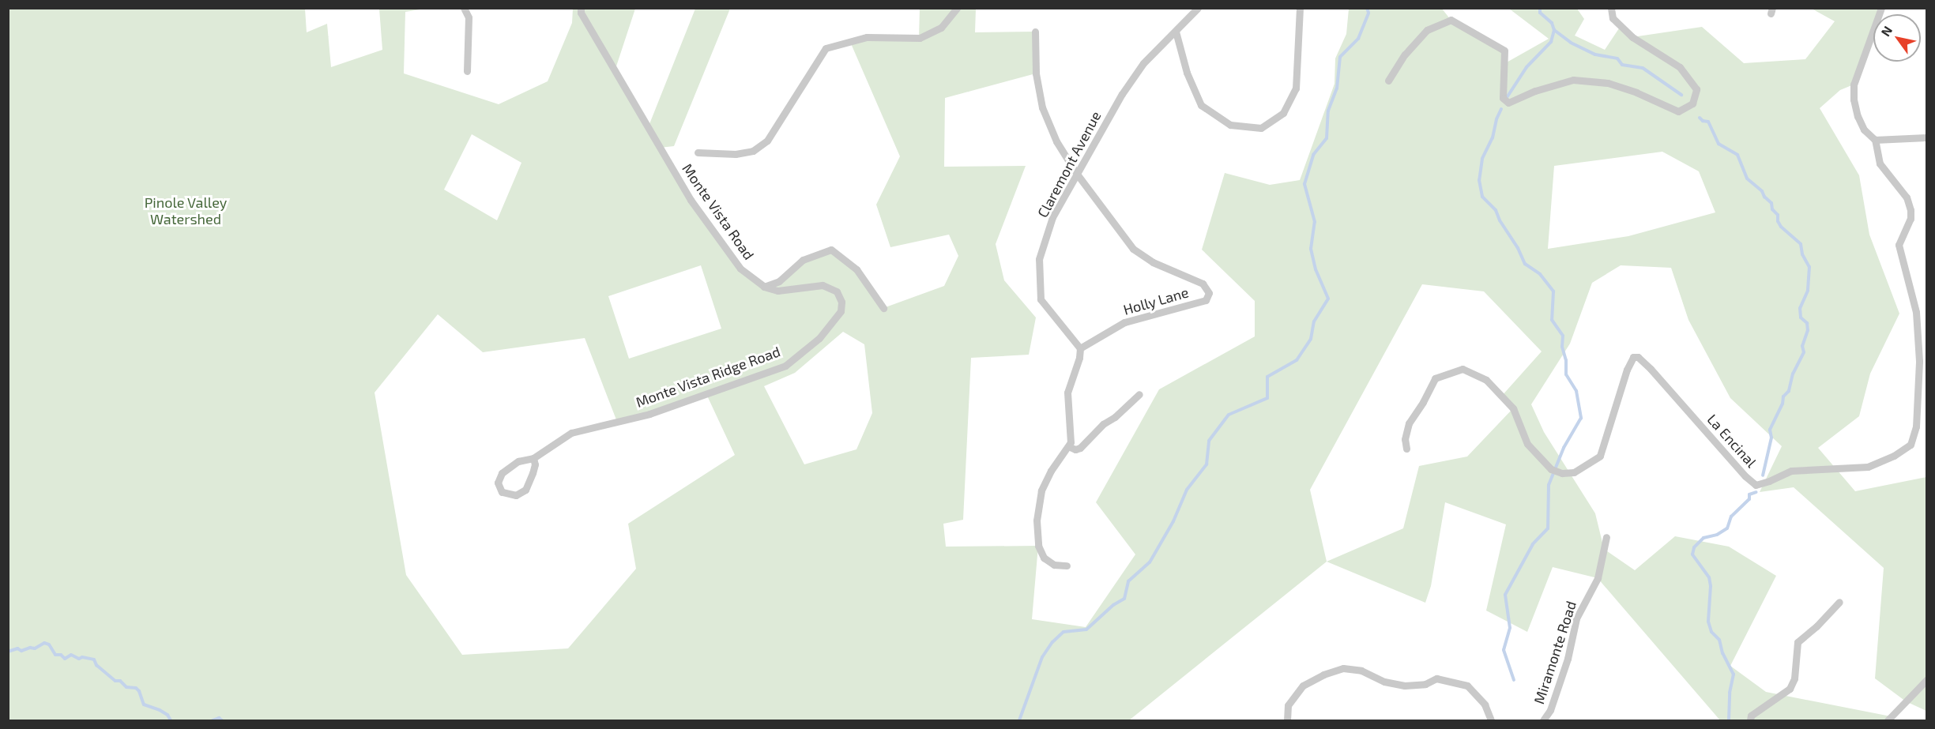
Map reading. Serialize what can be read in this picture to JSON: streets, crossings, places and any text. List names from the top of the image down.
{
  "streets": {
    "street": [
      "Claremont Avenue",
      "Monte Vista Road",
      "Holly Lane",
      "Monte Vista Ridge Road",
      "La Encinal",
      "Miramonte Road"
    ]
  },
  "crossings": [
    ["Claremont Avenue", "Holly Lane"],
    ["Monte Vista Road", "Monte Vista Ridge Road"]
  ],
  "parks": ["Pinole Valley Watershed"],
  "north": "top left"
}
